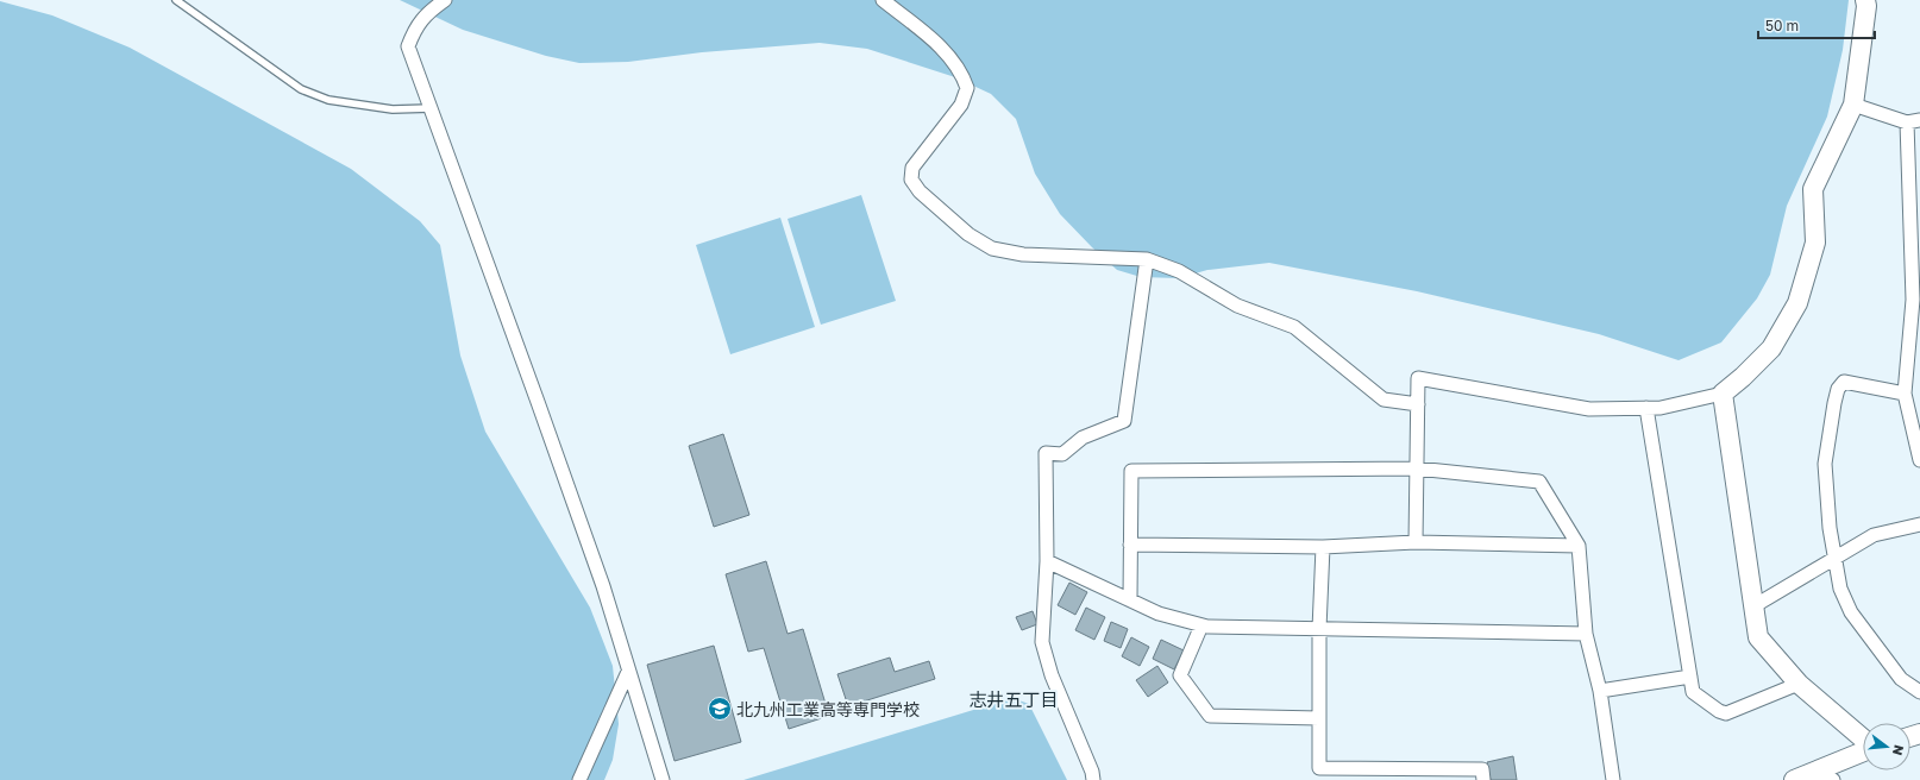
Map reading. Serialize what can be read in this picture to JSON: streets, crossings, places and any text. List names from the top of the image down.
{
  "districts": ["志井五丁目"],
  "places": {
    "school or university": ["北九州工業高等専門学校"]
  },
  "scale_bar": "50 m",
  "north": "right"
}
